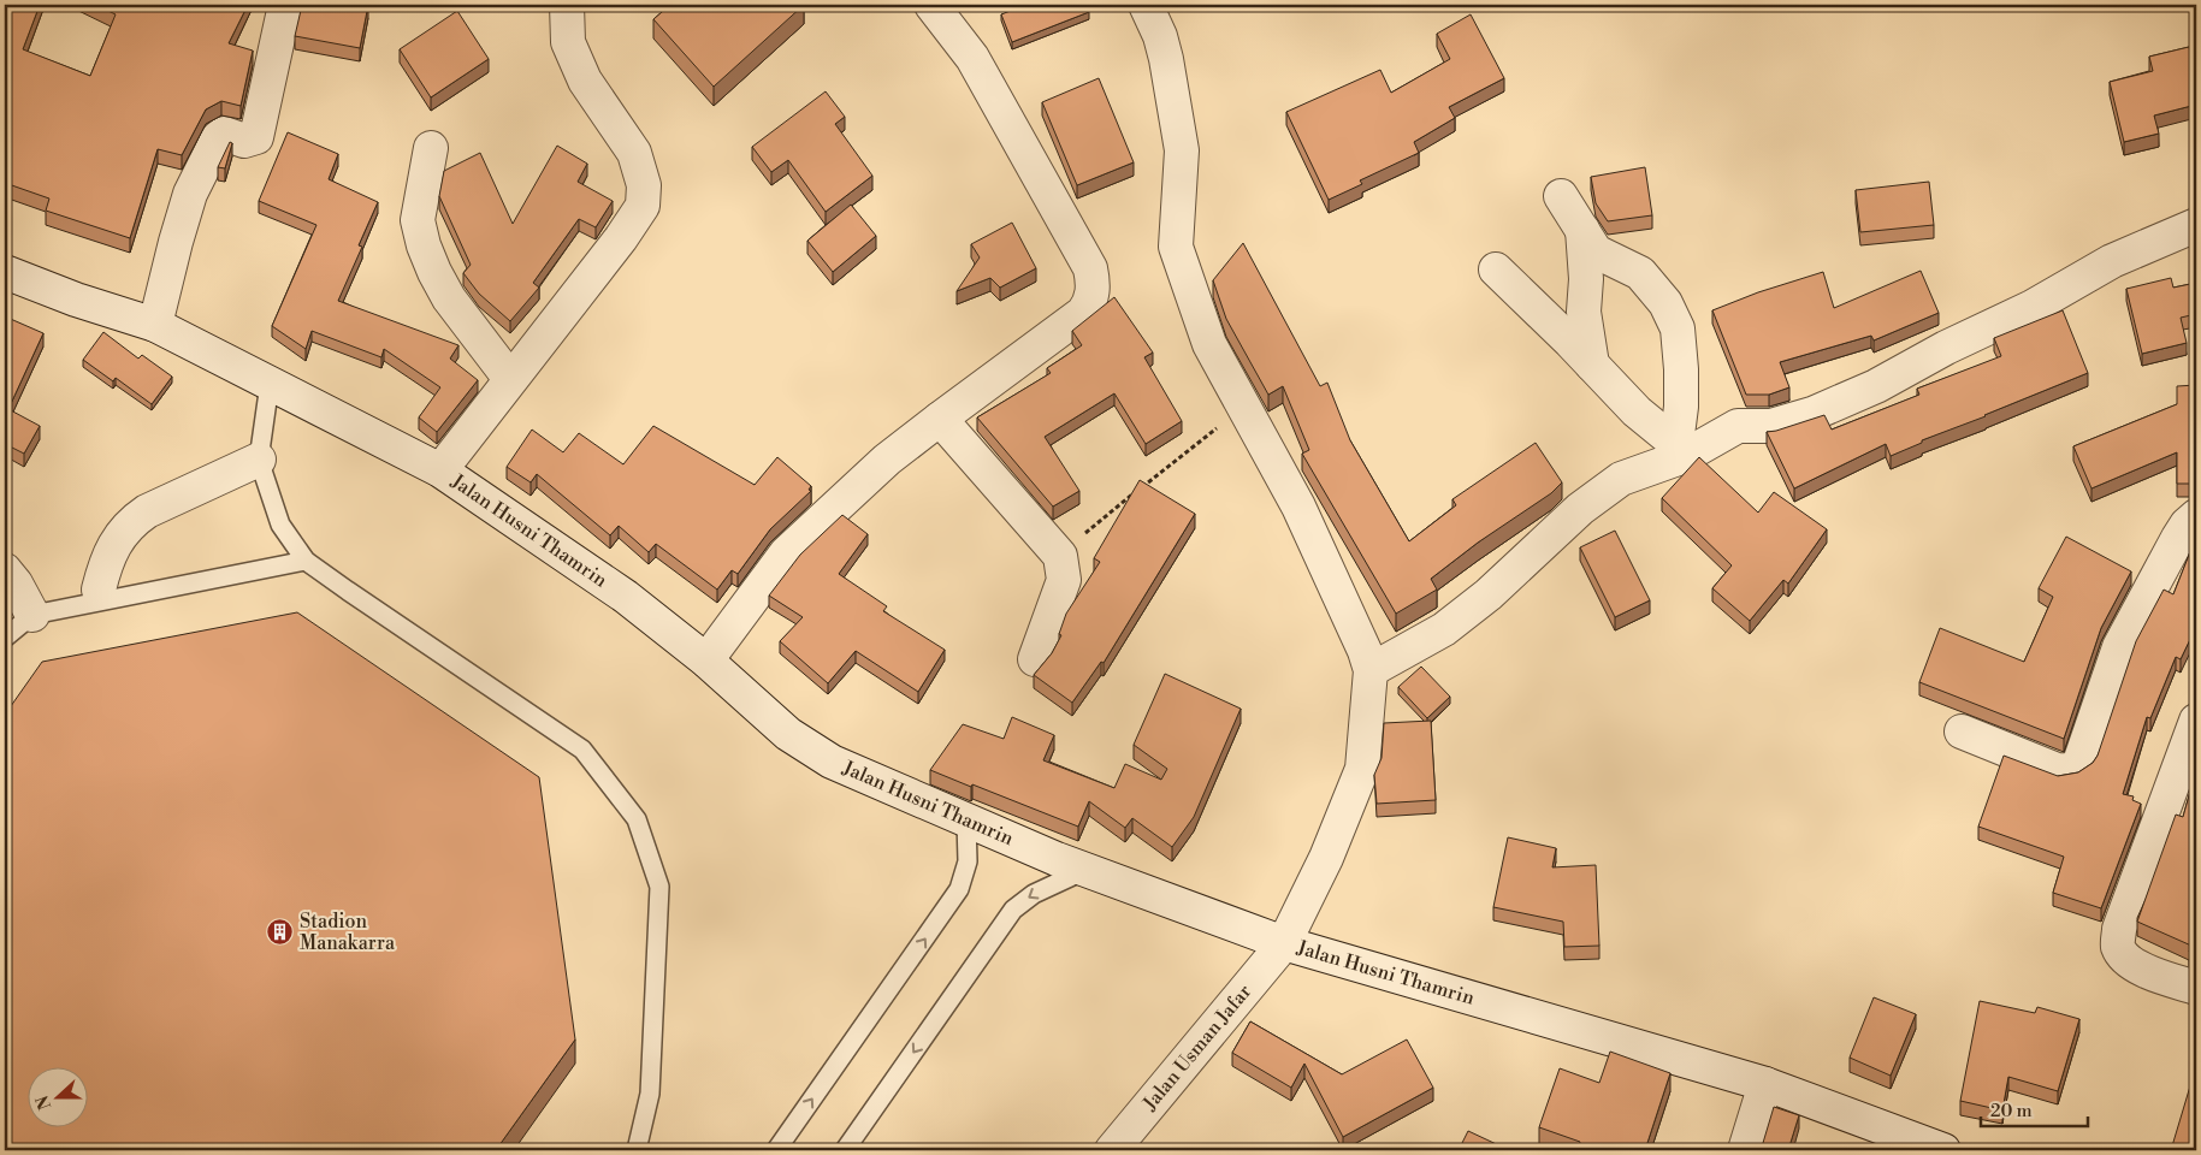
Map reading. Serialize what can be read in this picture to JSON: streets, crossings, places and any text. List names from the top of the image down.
{
  "streets": {
    "street": ["Jalan Husni Thamrin", "Jalan Usman Jafar"]
  },
  "crossings": [
    ["Jalan Husni Thamrin", "Jalan Usman Jafar"]
  ],
  "places": {
    "building": ["Stadion Manakarra"]
  },
  "scale_bar": "20 m",
  "north": "left"
}
